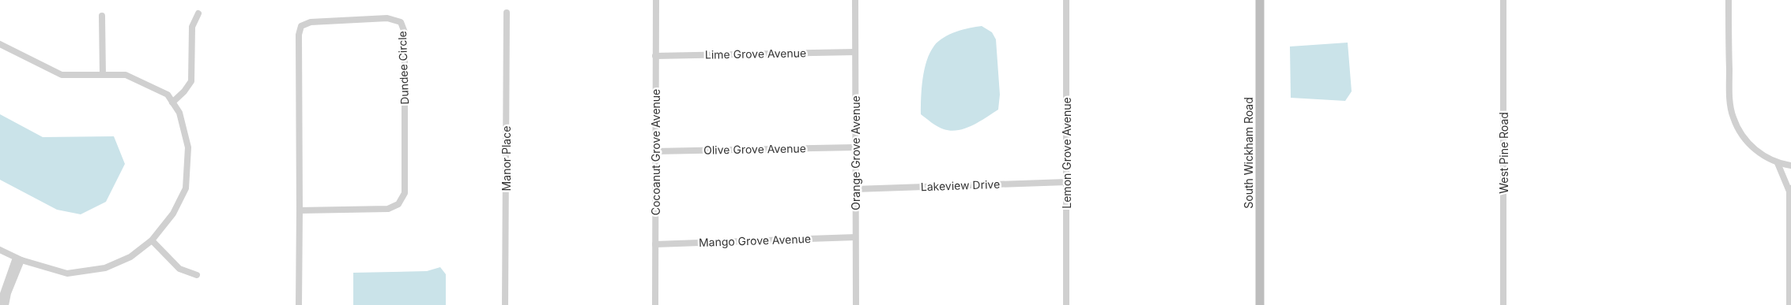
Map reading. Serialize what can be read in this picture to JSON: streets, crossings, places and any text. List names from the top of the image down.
{
  "streets": {
    "main road": ["South Wickham Road"],
    "street": [
      "Lime Grove Avenue",
      "Dundee Circle",
      "Olive Grove Avenue",
      "Cocoanut Grove Avenue",
      "Orange Grove Avenue",
      "Lemon Grove Avenue",
      "West Pine Road",
      "Manor Place",
      "Lakeview Drive",
      "Mango Grove Avenue"
    ]
  },
  "crossings": [
    ["Lime Grove Avenue", "Cocoanut Grove Avenue"],
    ["Lime Grove Avenue", "Orange Grove Avenue"],
    ["Olive Grove Avenue", "Cocoanut Grove Avenue"],
    ["Olive Grove Avenue", "Orange Grove Avenue"],
    ["Cocoanut Grove Avenue", "Mango Grove Avenue"],
    ["Orange Grove Avenue", "Lakeview Drive"],
    ["Orange Grove Avenue", "Mango Grove Avenue"],
    ["Lemon Grove Avenue", "Lakeview Drive"]
  ]
}
